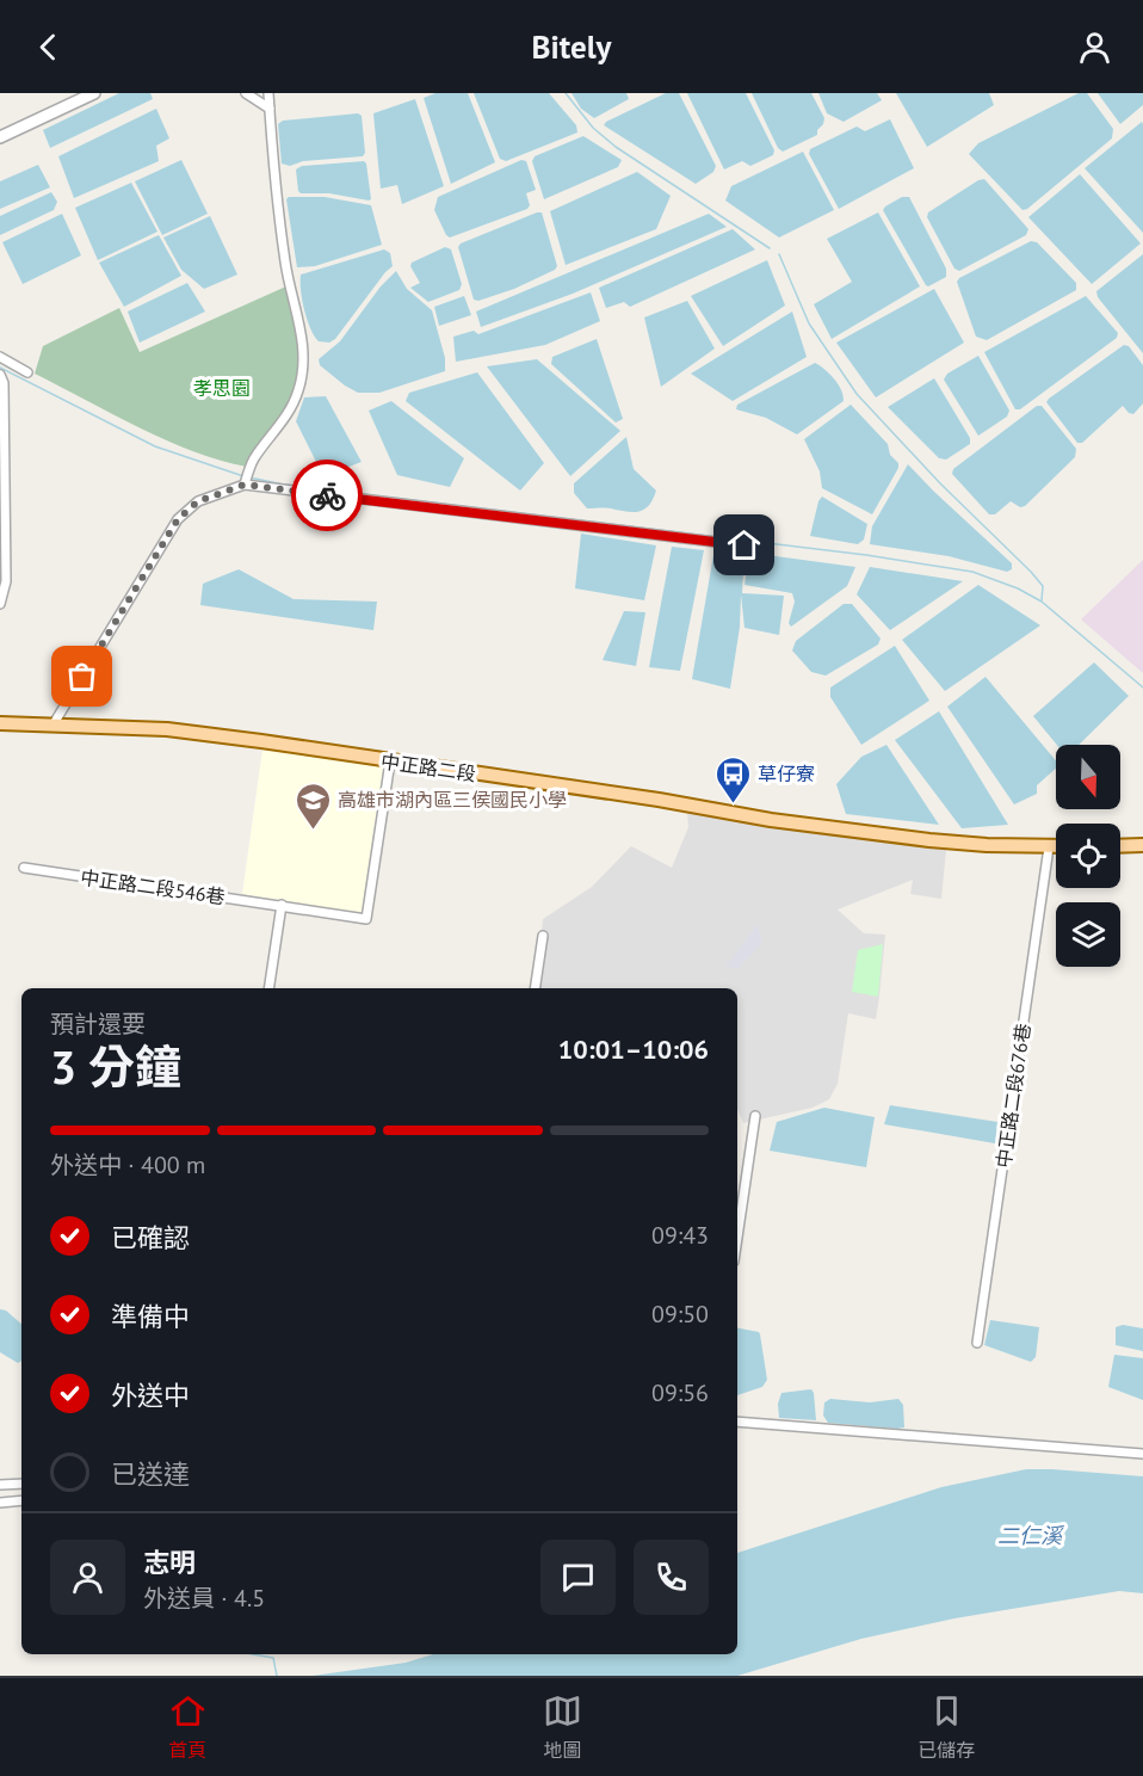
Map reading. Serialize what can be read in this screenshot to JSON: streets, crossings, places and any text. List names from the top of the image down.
{
  "streets": {
    "main road": ["中正路二段"],
    "street": ["中正路二段546巷", "中正路二段676巷"]
  },
  "crossings": [
    ["中正路二段", "中正路二段546巷"],
    ["中正路二段", "中正路二段676巷"]
  ],
  "water": ["二仁溪"],
  "parks": ["孝思園"],
  "places": {
    "bus stop": ["草仔寮"],
    "school or university": ["高雄市湖內區三侯國民小學"]
  },
  "north": "bottom",
  "page": {
    "header": "Bitely",
    "heading": ["3 分鐘", "預計還要", "10:01–10:06"],
    "panel": ["志明", "外送員 · 4.5"],
    "bar": "外送中 · 400 m",
    "list": [
      ["已確認", "09:43"],
      ["準備中", "09:50"],
      ["外送中", "09:56"],
      "已送達"
    ],
    "tabs": ["首頁", "地圖", "已儲存"]
  }
}
